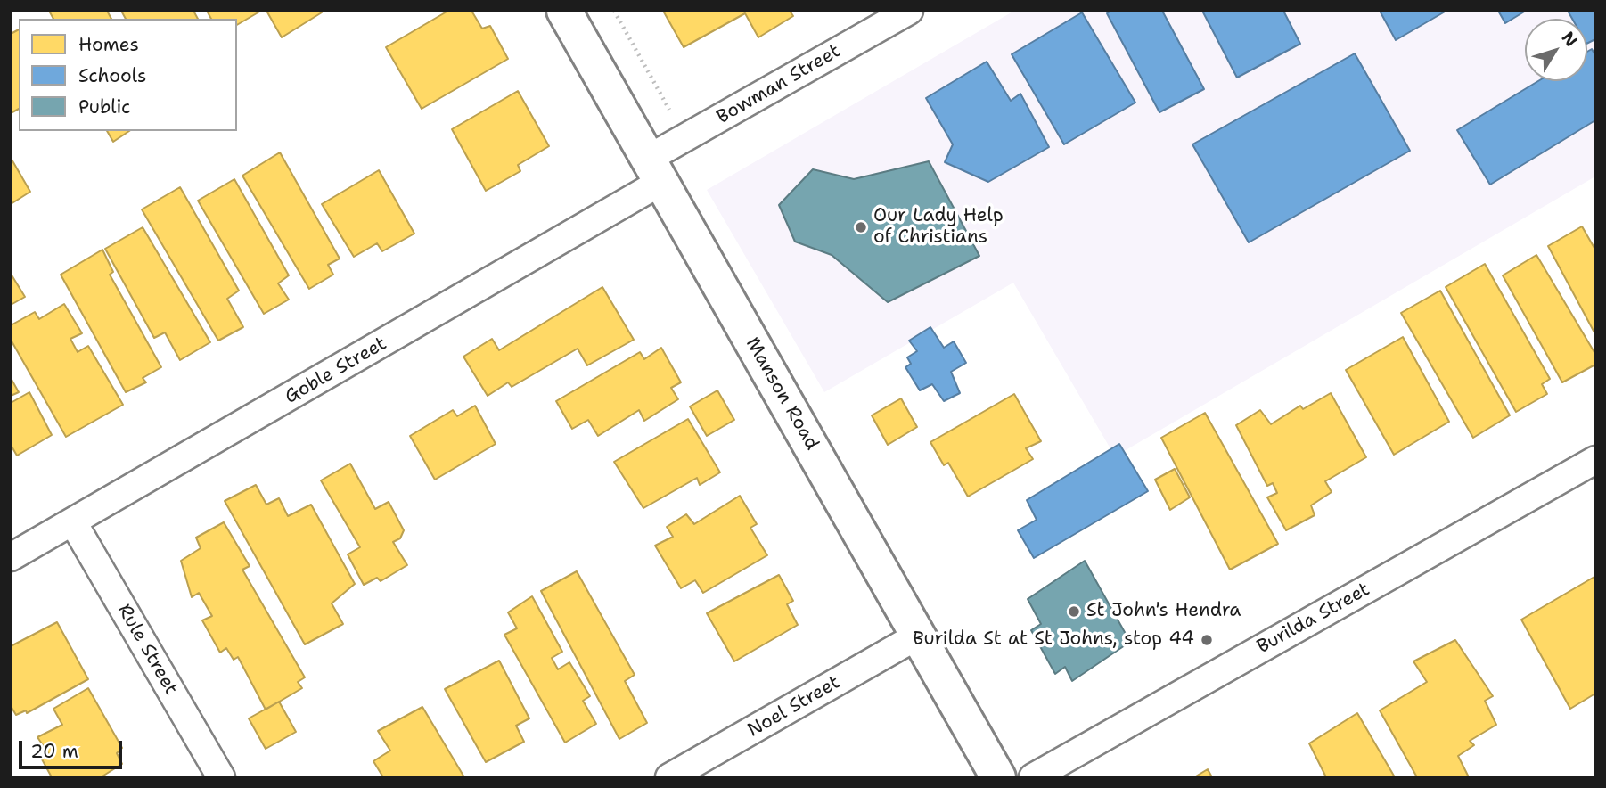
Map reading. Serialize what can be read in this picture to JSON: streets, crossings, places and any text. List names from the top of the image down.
{
  "streets": {
    "street": [
      "Bowman Street",
      "Goble Street",
      "Manson Road",
      "Burilda Street",
      "Rule Street",
      "Noel Street"
    ]
  },
  "crossings": [
    ["Bowman Street", "Goble Street"],
    ["Bowman Street", "Manson Road"],
    ["Goble Street", "Manson Road"],
    ["Goble Street", "Rule Street"],
    ["Manson Road", "Noel Street"]
  ],
  "places": ["Our Lady Help of Christians", "St John's Hendra", "Burilda St at St Johns, stop 44"],
  "legend": ["Homes", "Schools", "Public"],
  "scale_bar": "20 m",
  "north": "top right"
}
